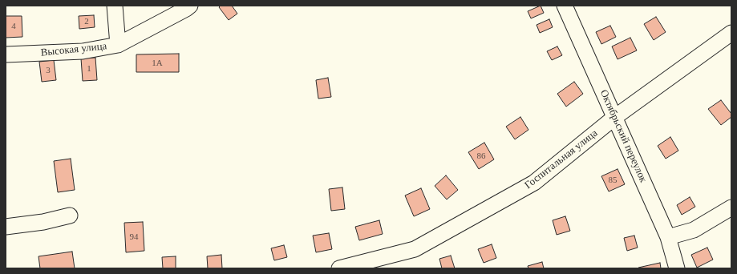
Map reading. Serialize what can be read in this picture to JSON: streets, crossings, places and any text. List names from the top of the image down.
{
  "streets": {
    "street": ["Высокая улица", "Октябрьский переулок", "Госпитальная улица"]
  },
  "crossings": [
    ["Октябрьский переулок", "Госпитальная улица"]
  ],
  "house_numbers": [
    "2",
    "4",
    "1А",
    "1",
    "3",
    "86",
    "85",
    "94"
  ]
}
